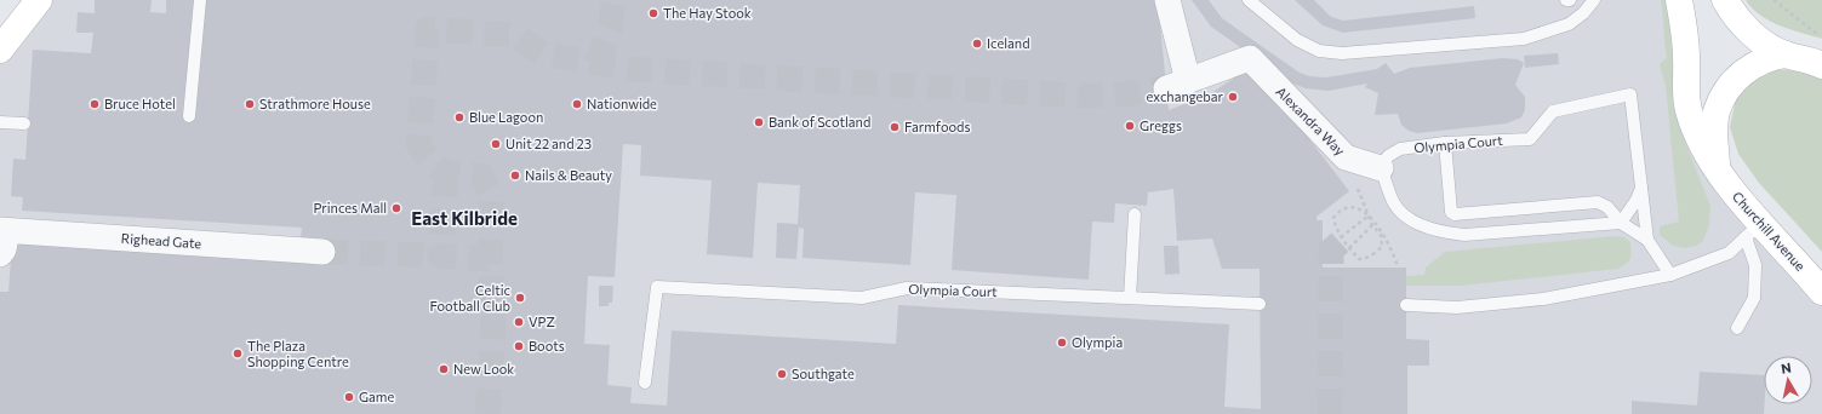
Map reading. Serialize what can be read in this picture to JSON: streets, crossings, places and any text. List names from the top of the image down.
{
  "streets": {
    "street": ["Alexandra Way", "Churchill Avenue", "Righead Gate"],
    "lane": ["Olympia Court"]
  },
  "crossings": [
    ["Alexandra Way", "Olympia Court"]
  ],
  "districts": ["East Kilbride"],
  "places": [
    "The Hay Stook",
    "Iceland",
    "exchangebar",
    "Bruce Hotel",
    "Strathmore House",
    "Nationwide",
    "Blue Lagoon",
    "Bank of Scotland",
    "Greggs",
    "Farmfoods",
    "Unit 22 and 23",
    "Nails & Beauty",
    "Princes Mall",
    "Celtic Football Club",
    "VPZ",
    "Olympia",
    "Boots",
    "The Plaza Shopping Centre",
    "New Look",
    "Southgate",
    "Game"
  ],
  "north": "top"
}
